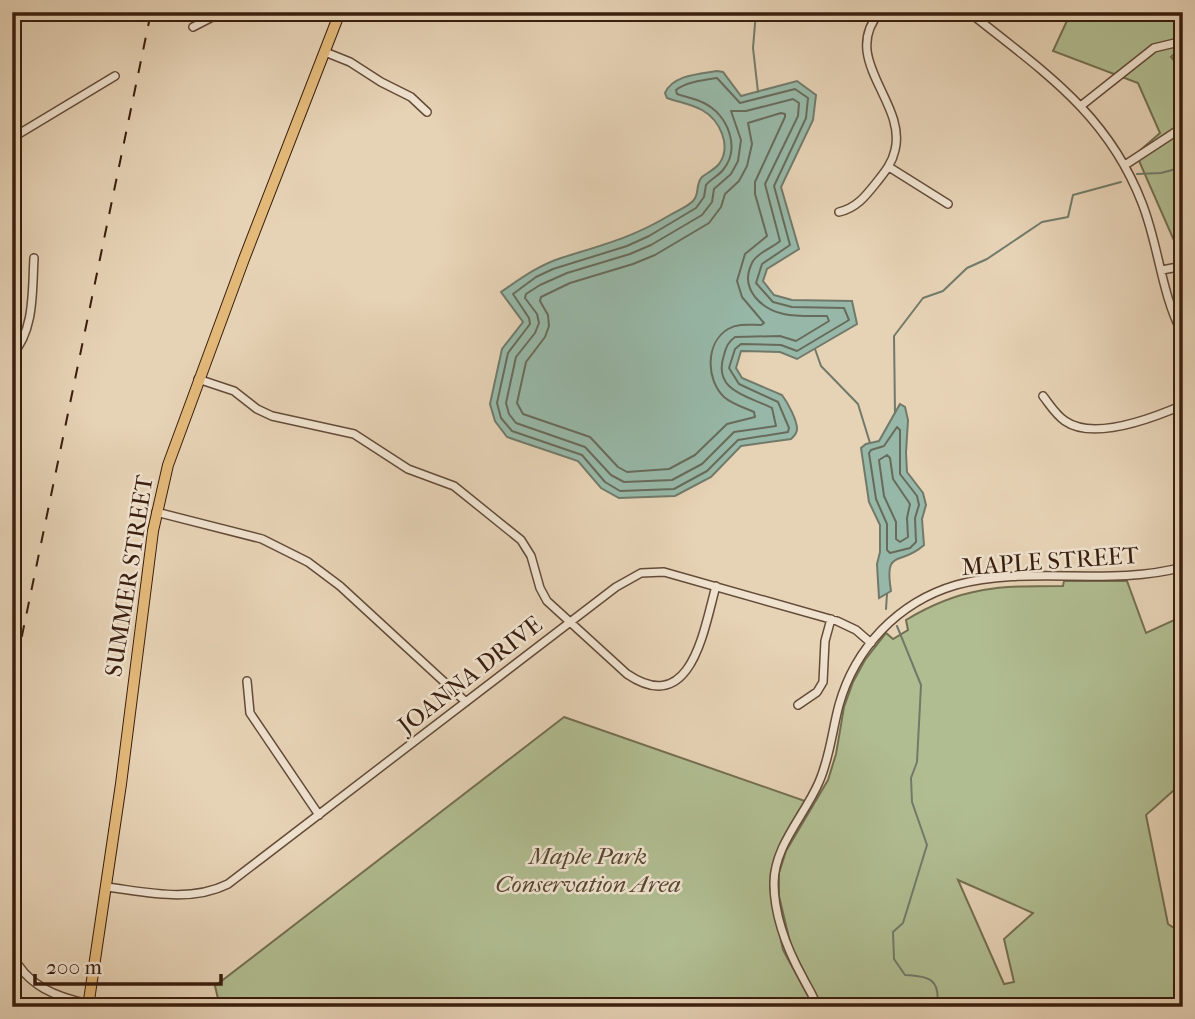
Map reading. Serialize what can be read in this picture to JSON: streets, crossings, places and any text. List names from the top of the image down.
{
  "streets": {
    "main road": ["SUMMER STREET"],
    "street": ["MAPLE STREET", "JOANNA DRIVE"]
  },
  "crossings": [
    ["MAPLE STREET", "JOANNA DRIVE"],
    ["SUMMER STREET", "JOANNA DRIVE"]
  ],
  "parks": ["Maple Park Conservation Area"],
  "scale_bar": "200 m"
}
